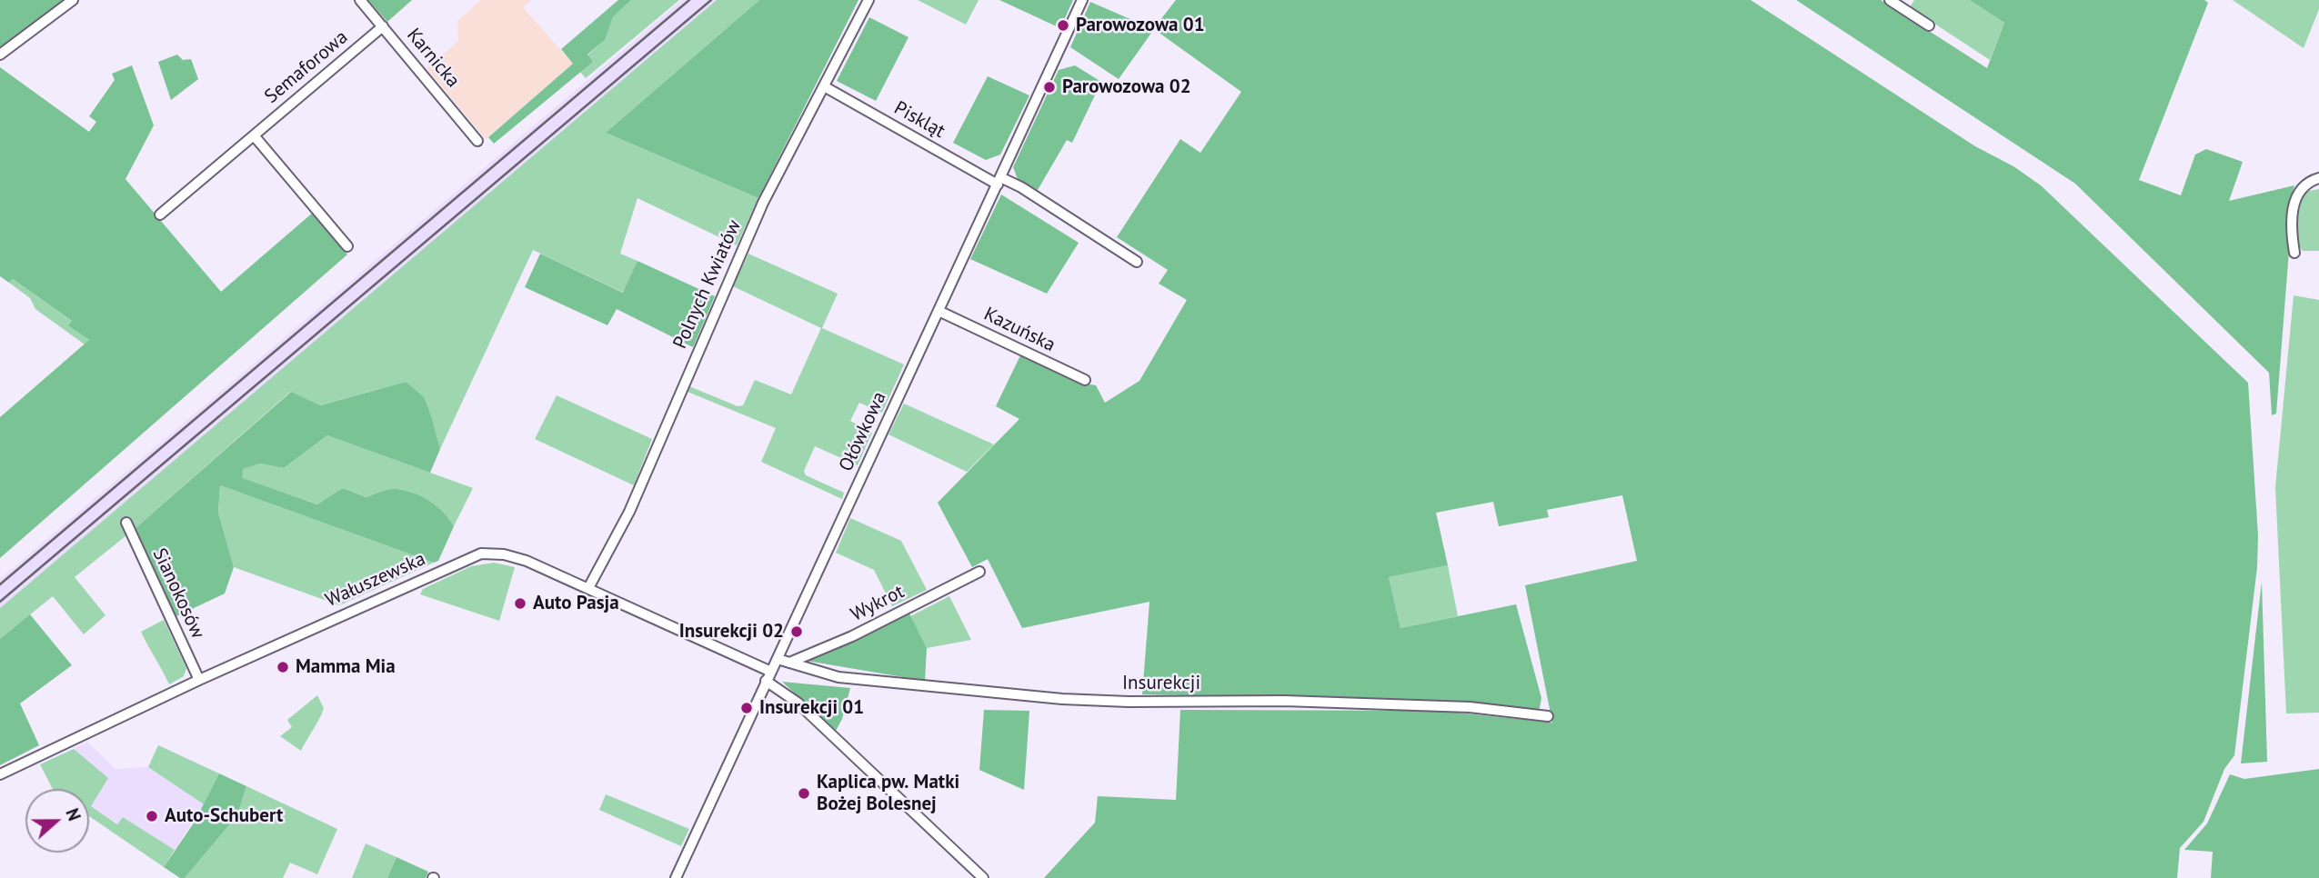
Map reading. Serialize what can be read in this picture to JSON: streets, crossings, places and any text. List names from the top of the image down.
{
  "streets": {
    "street": [
      "Karnicka",
      "Semaforowa",
      "Piskląt",
      "Polnych Kwiatów",
      "Kazuńska",
      "Ołówkowa",
      "Wałuszewska",
      "Sianokosów",
      "Wykrot",
      "Insurekcji"
    ]
  },
  "crossings": [
    ["Karnicka", "Semaforowa"],
    ["Piskląt", "Polnych Kwiatów"],
    ["Piskląt", "Ołówkowa"],
    ["Polnych Kwiatów", "Wałuszewska"],
    ["Kazuńska", "Ołówkowa"],
    ["Ołówkowa", "Wałuszewska"],
    ["Ołówkowa", "Insurekcji"],
    ["Wałuszewska", "Sianokosów"],
    ["Wykrot", "Insurekcji"]
  ],
  "places": [
    "Parowozowa 01",
    "Parowozowa 02",
    "Auto Pasja",
    "Insurekcji 02",
    "Mamma Mia",
    "Insurekcji 01",
    "Kaplica pw. Matki Bożej Bolesnej",
    "Auto-Schubert"
  ],
  "north": "right"
}
